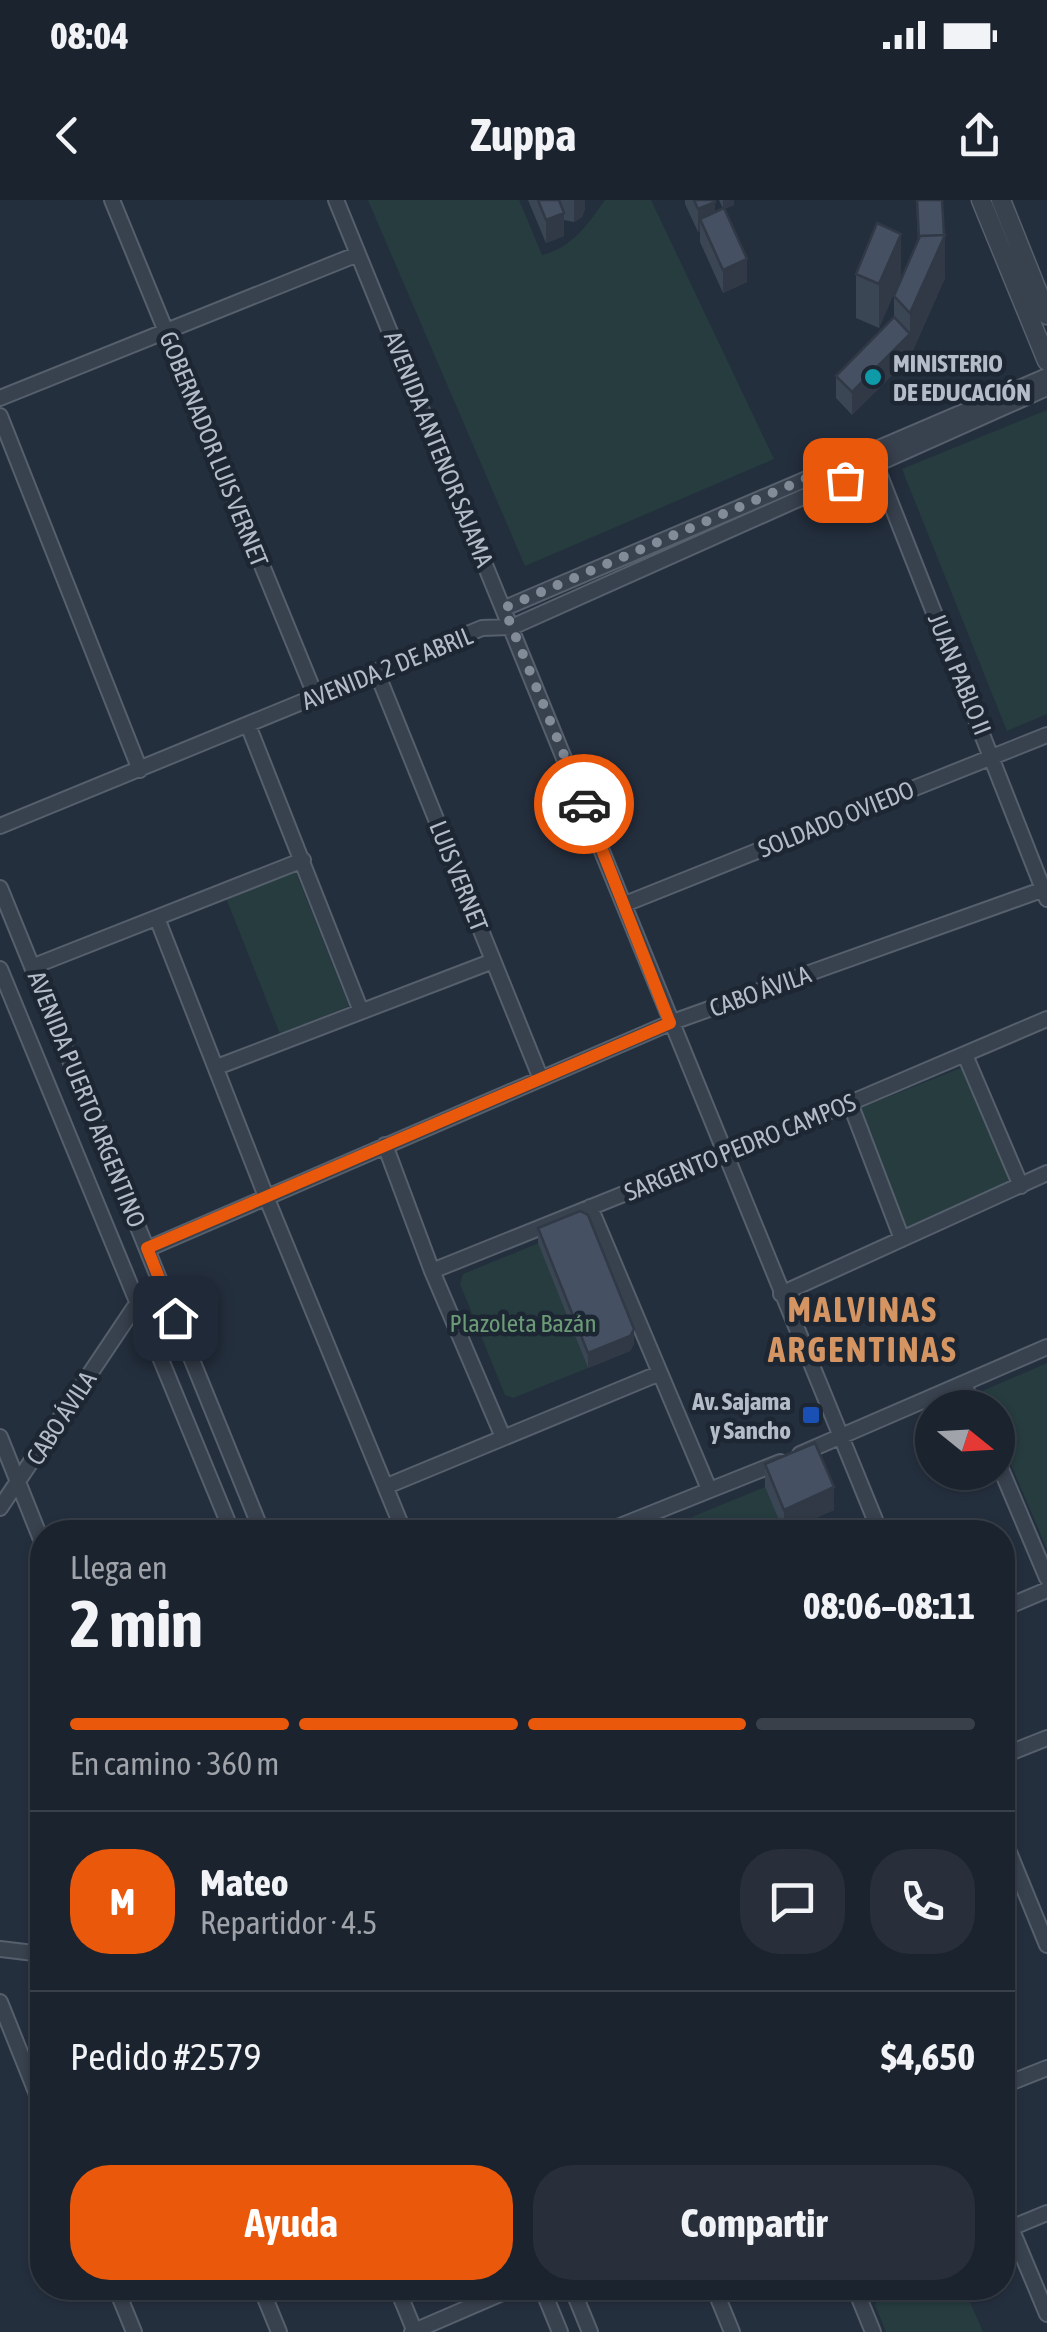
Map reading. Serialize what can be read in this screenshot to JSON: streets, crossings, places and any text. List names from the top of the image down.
{
  "streets": {
    "street": [
      "GOBERNADOR LUIS VERNET",
      "AVENIDA ANTENOR SAJAMA",
      "AVENIDA 2 DE ABRIL",
      "JUAN PABLO II",
      "SOLDADO OVIEDO",
      "LUIS VERNET",
      "CABO ÁVILA",
      "AVENIDA PUERTO ARGENTINO",
      "SARGENTO PEDRO CAMPOS"
    ]
  },
  "crossings": [
    ["GOBERNADOR LUIS VERNET", "AVENIDA 2 DE ABRIL"],
    ["AVENIDA ANTENOR SAJAMA", "AVENIDA 2 DE ABRIL"],
    ["AVENIDA ANTENOR SAJAMA", "SOLDADO OVIEDO"],
    ["AVENIDA ANTENOR SAJAMA", "CABO ÁVILA"],
    ["AVENIDA ANTENOR SAJAMA", "SARGENTO PEDRO CAMPOS"],
    ["AVENIDA 2 DE ABRIL", "JUAN PABLO II"],
    ["AVENIDA 2 DE ABRIL", "LUIS VERNET"],
    ["JUAN PABLO II", "SOLDADO OVIEDO"],
    ["JUAN PABLO II", "CABO ÁVILA"],
    ["LUIS VERNET", "CABO ÁVILA"],
    ["CABO ÁVILA", "AVENIDA PUERTO ARGENTINO"]
  ],
  "districts": ["MALVINAS ARGENTINAS"],
  "parks": ["Plazoleta Bazán"],
  "places": {
    "other": ["MINISTERIO DE EDUCACIÓN"],
    "transit": ["Av. Sajama y Sancho"]
  },
  "north": "right",
  "page": {
    "status": "08:04",
    "header": "Zuppa",
    "heading": ["2 min", "Llega en", "08:06–08:11"],
    "panel": [
      "Mateo",
      "Repartidor · 4.5",
      "Pedido #2579",
      "$4,650"
    ],
    "bar": "En camino · 360 m",
    "round": "M",
    "buttons": ["Ayuda", "Compartir"]
  }
}
